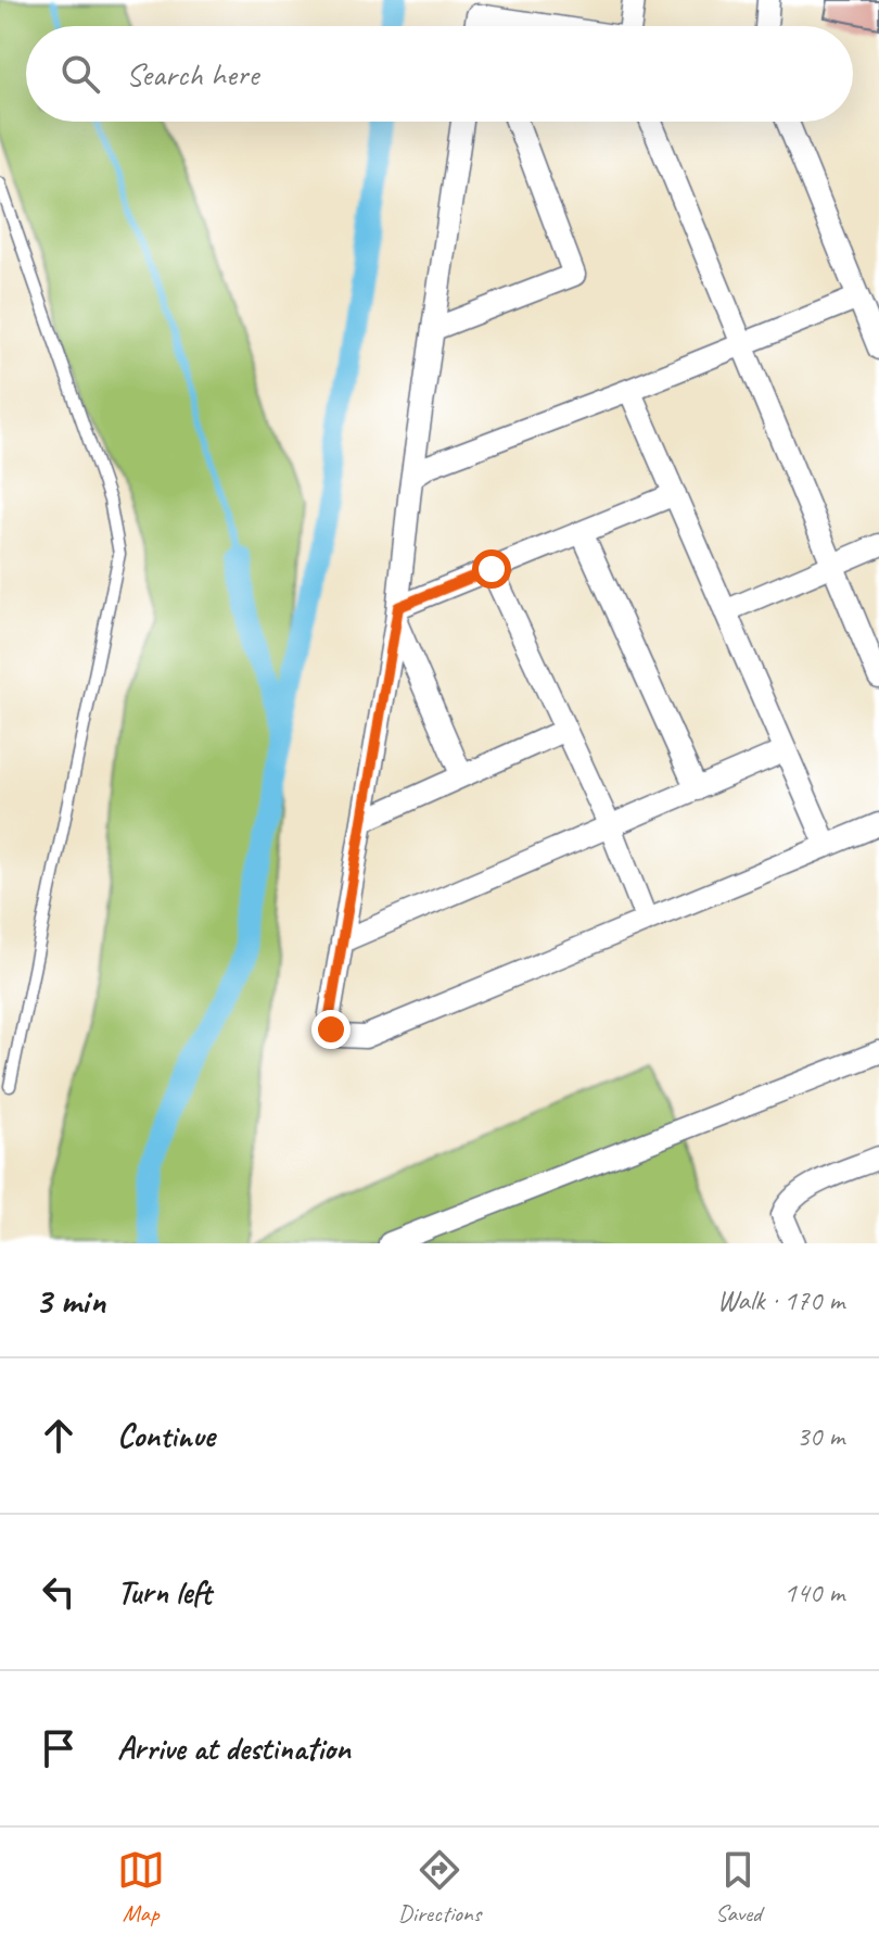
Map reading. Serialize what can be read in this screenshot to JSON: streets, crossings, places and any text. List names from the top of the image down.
{
  "page": {
    "search": "Search here",
    "heading": ["3 min", "Walk · 170 m"],
    "list": [
      ["Continue", "30 m"],
      ["Turn left", "140 m"],
      "Arrive at destination"
    ],
    "nav": ["Map", "Directions", "Saved"]
  }
}
